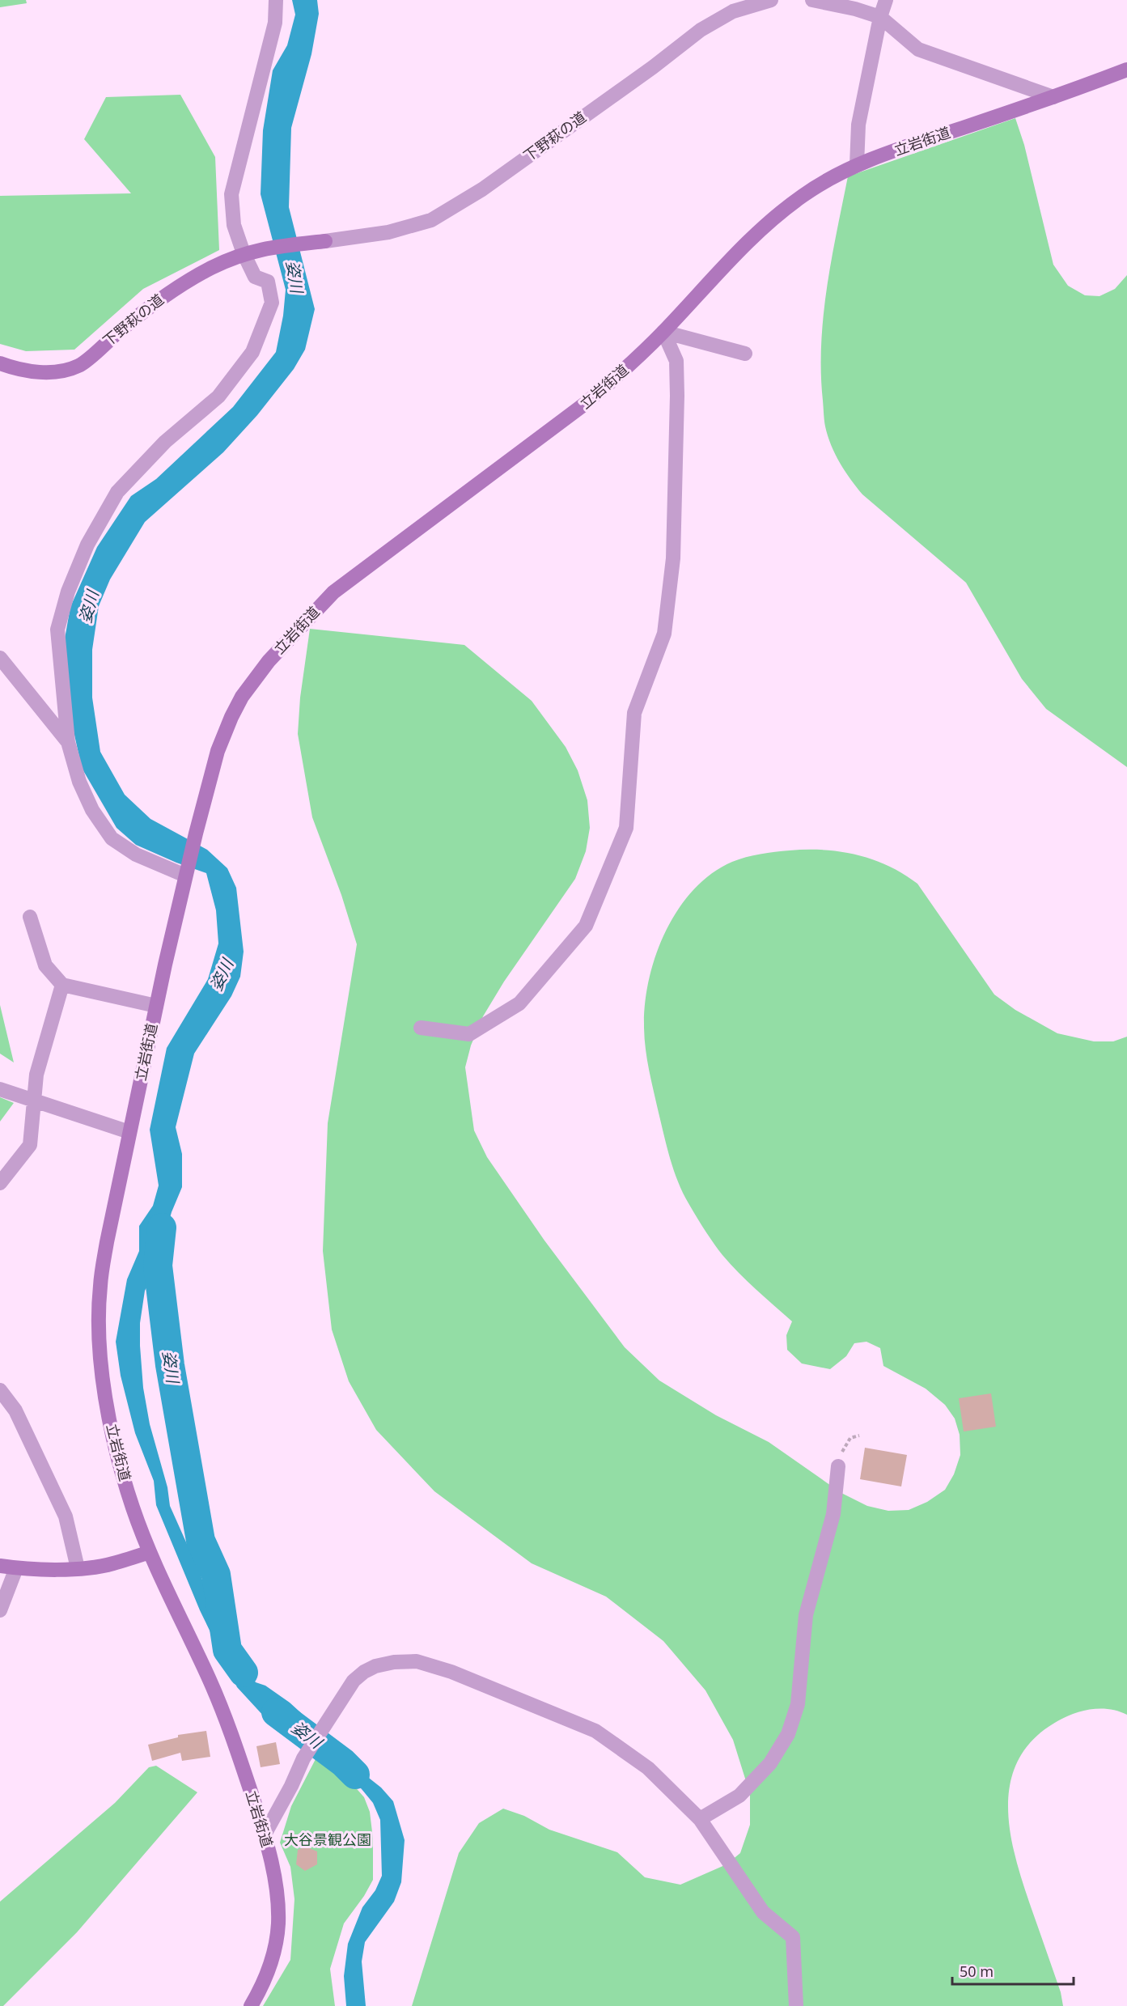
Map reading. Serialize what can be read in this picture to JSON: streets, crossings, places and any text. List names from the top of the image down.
{
  "streets": {
    "street": ["下野萩の道", "立岩街道"]
  },
  "water": ["姿川"],
  "parks": ["大谷景観公園"],
  "scale_bar": "50 m"
}
